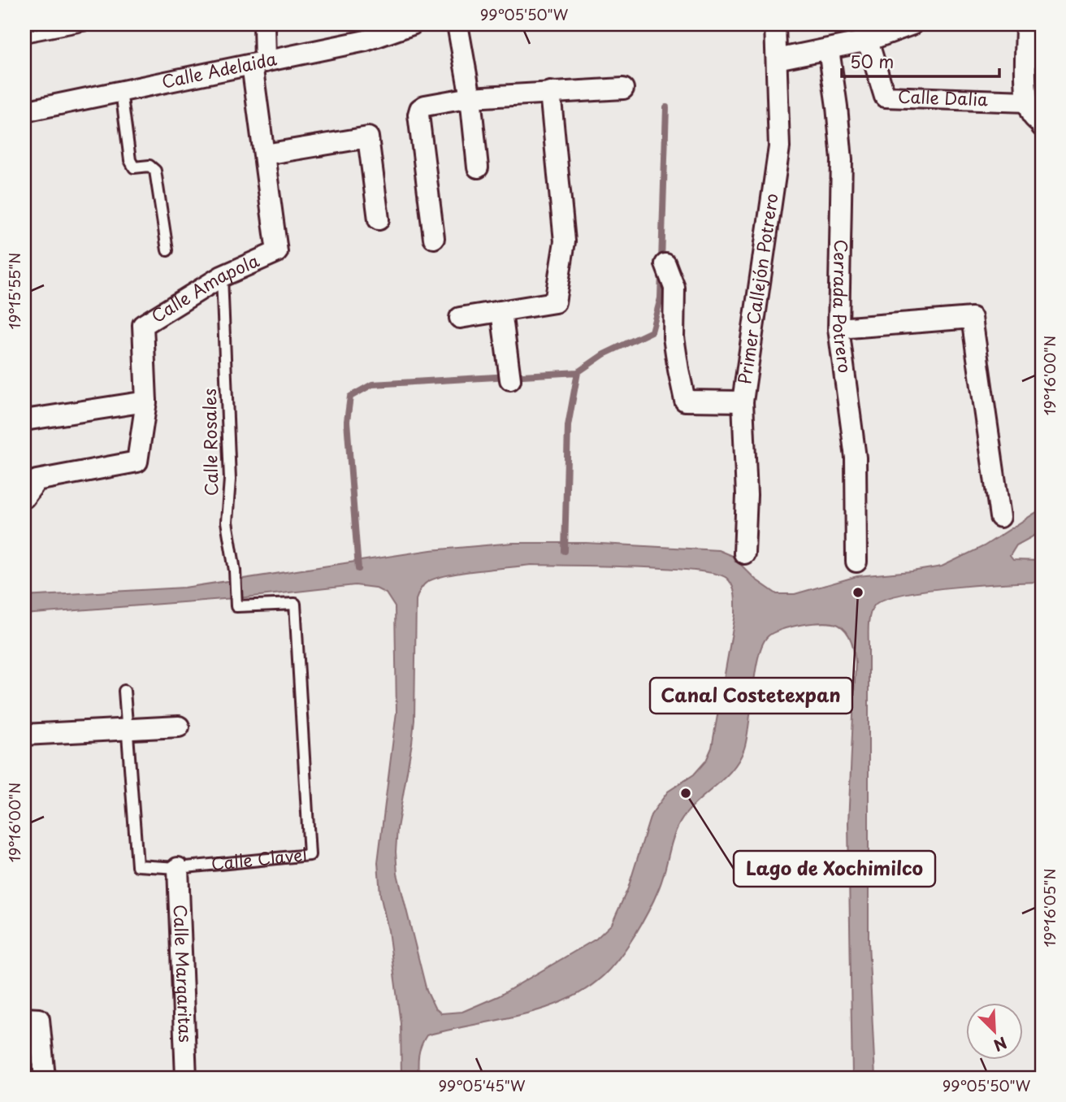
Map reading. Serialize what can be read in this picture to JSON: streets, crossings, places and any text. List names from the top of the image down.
{
  "streets": {
    "street": [
      "Calle Adelaida",
      "Calle Dalia",
      "Primer Callejón Potrero",
      "Calle Amapola",
      "Cerrada Potrero",
      "Calle Margaritas"
    ],
    "lane": ["Calle Rosales", "Calle Clavel"]
  },
  "crossings": [
    ["Calle Amapola", "Calle Rosales"],
    ["Calle Rosales", "Calle Clavel"],
    ["Calle Clavel", "Calle Margaritas"]
  ],
  "places": ["Canal Costetexpan", "Lago de Xochimilco"],
  "scale_bar": "50 m",
  "north": "bottom right",
  "coordinates": [
    "99°05'50\"W",
    "19°15'55\"N",
    "19°16'00\"N",
    "19°16'05\"N",
    "99°05'45\"W"
  ]
}
